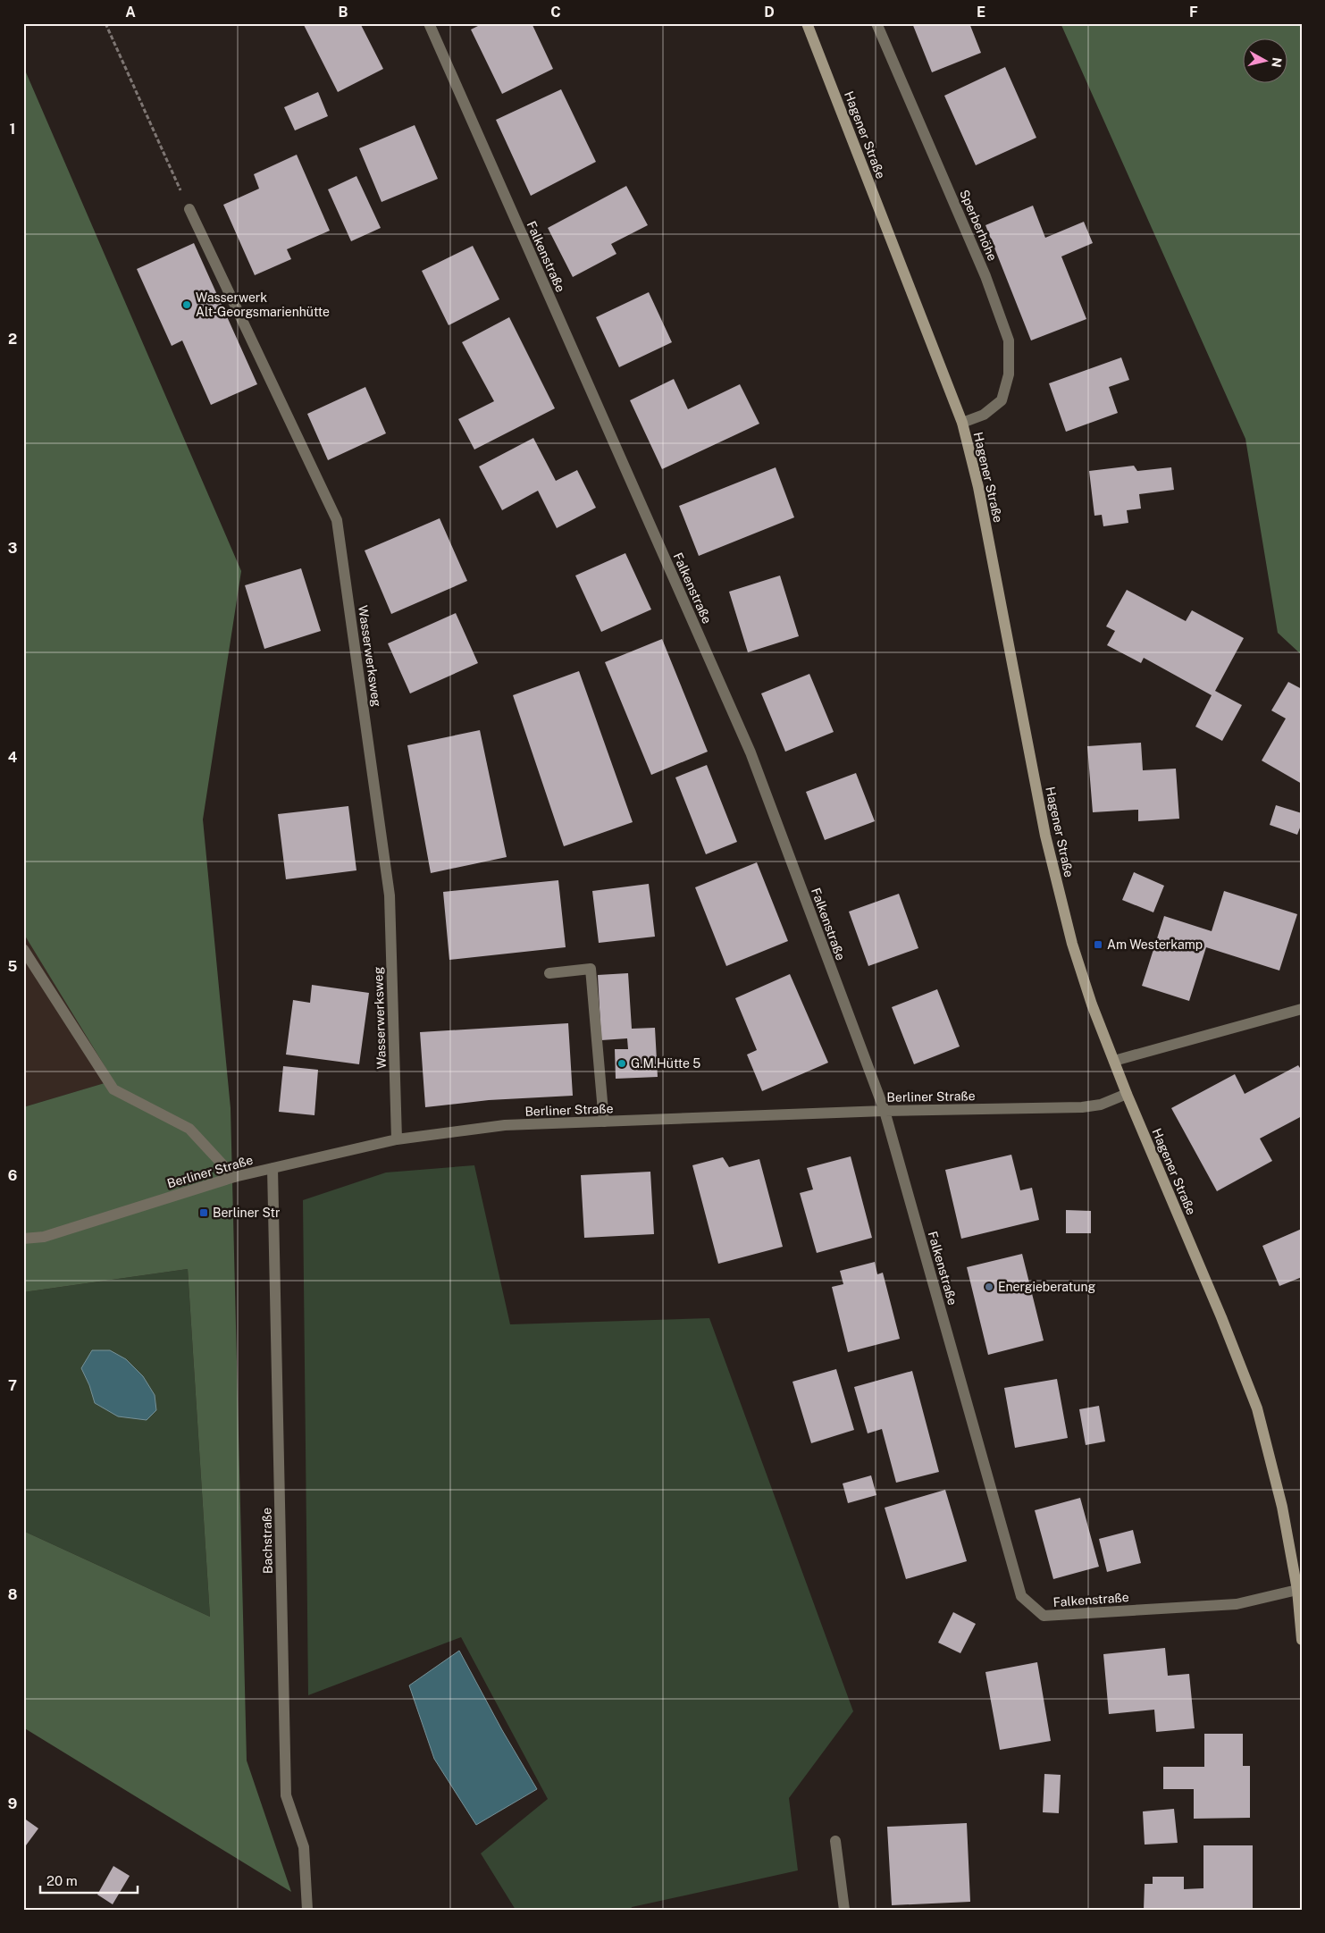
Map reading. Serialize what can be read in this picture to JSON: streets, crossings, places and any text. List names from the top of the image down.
{
  "streets": {
    "main road": ["Hagener Straße"],
    "street": [
      "Sperberhöhe",
      "Falkenstraße",
      "Wasserwerksweg",
      "Berliner Straße",
      "Bachstraße"
    ]
  },
  "crossings": [
    ["Hagener Straße", "Sperberhöhe"],
    ["Hagener Straße", "Falkenstraße"],
    ["Hagener Straße", "Berliner Straße"],
    ["Falkenstraße", "Berliner Straße"],
    ["Wasserwerksweg", "Berliner Straße"],
    ["Berliner Straße", "Bachstraße"]
  ],
  "places": {
    "other": ["Wasserwerk Alt-Georgsmarienhütte", "G.M.Hütte 5", "Energieberatung"],
    "transit": ["Am Westerkamp", "Berliner Str"]
  },
  "scale_bar": "20 m",
  "north": "right",
  "grid": {
    "columns": [
      "A",
      "B",
      "C",
      "D",
      "E",
      "F"
    ],
    "rows": [
      "1",
      "2",
      "3",
      "4",
      "5",
      "6",
      "7",
      "8",
      "9"
    ]
  }
}
